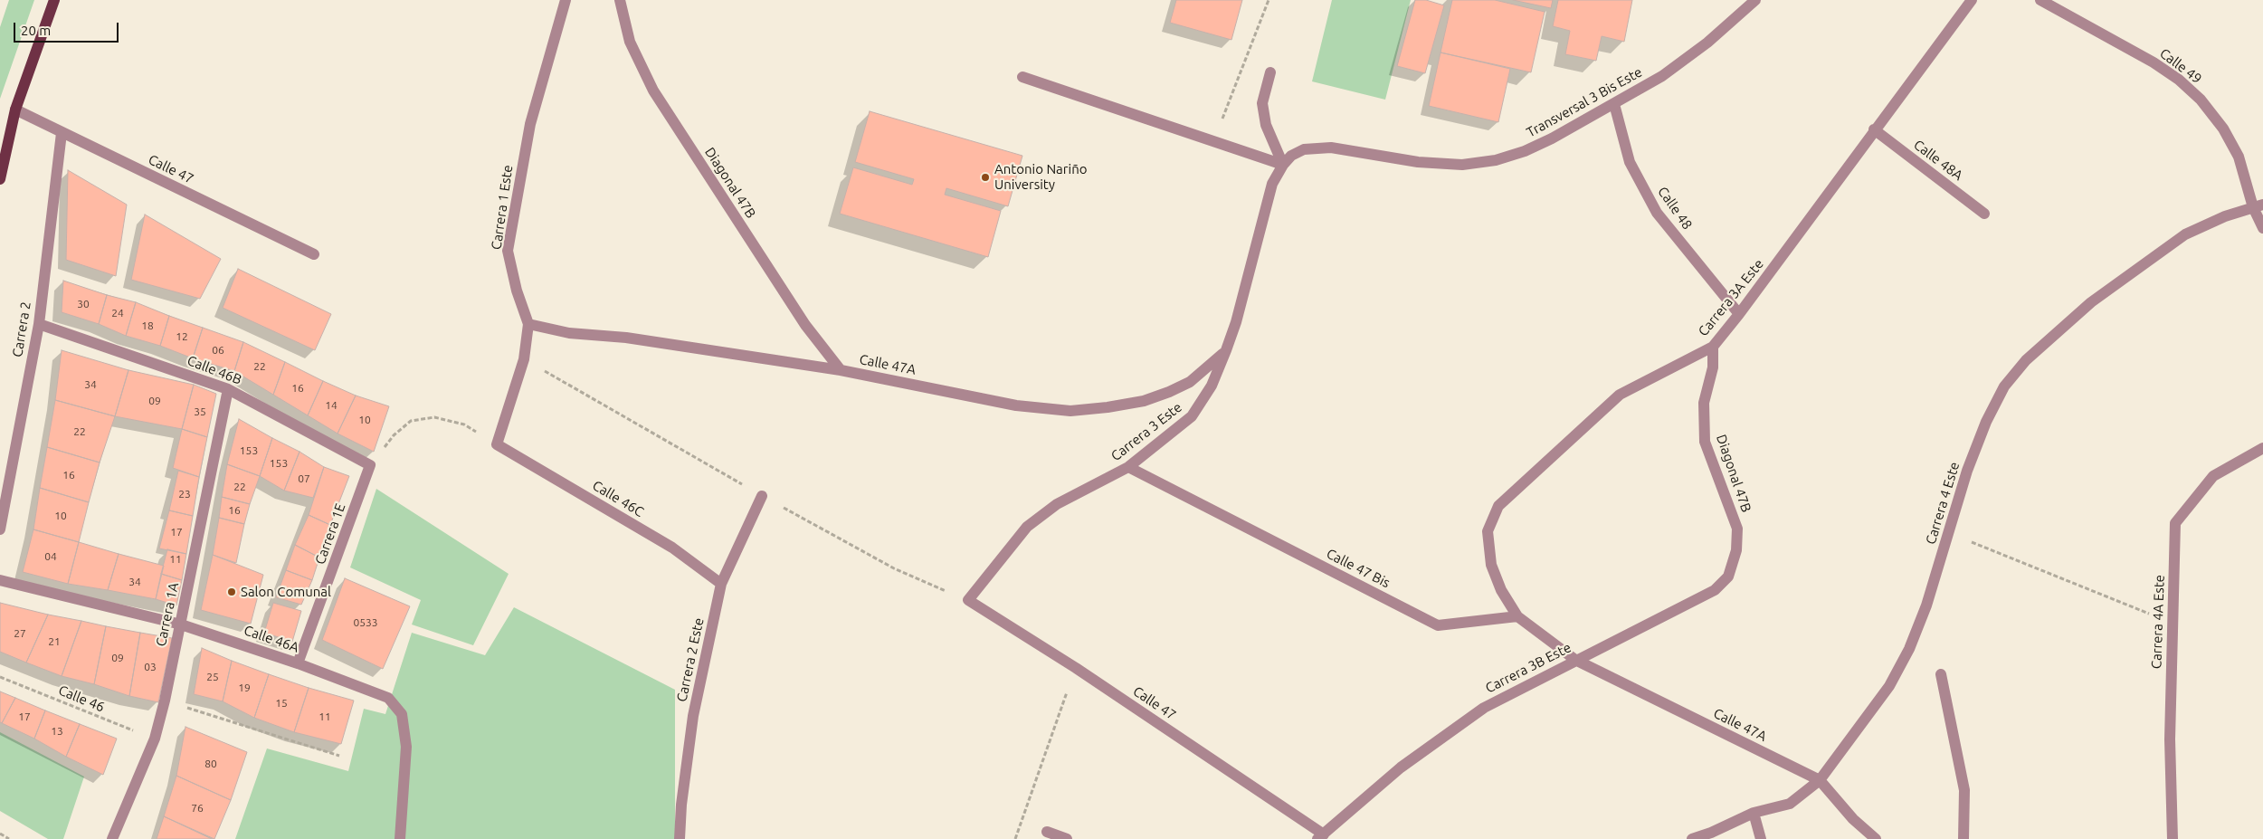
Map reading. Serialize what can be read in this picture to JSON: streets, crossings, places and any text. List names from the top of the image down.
{
  "streets": {
    "street": [
      "Calle 49",
      "Transversal 3 Bis Este",
      "Calle 48A",
      "Calle 47",
      "Diagonal 47B",
      "Carrera 1 Este",
      "Calle 48",
      "Carrera 3A Este",
      "Carrera 2",
      "Calle 47A",
      "Calle 46B",
      "Carrera 3 Este",
      "Calle 46C",
      "Carrera 4 Este",
      "Carrera 1E",
      "Calle 47 Bis",
      "Carrera 1A",
      "Carrera 4A Este",
      "Calle 46A",
      "Carrera 2 Este",
      "Carrera 3B Este"
    ],
    "path": ["Calle 46"]
  },
  "crossings": [
    ["Calle 49", "Carrera 4 Este"],
    ["Transversal 3 Bis Este", "Calle 48"],
    ["Transversal 3 Bis Este", "Carrera 3 Este"],
    ["Calle 48A", "Carrera 3A Este"],
    ["Calle 47", "Carrera 2"],
    ["Calle 47", "Carrera 3 Este"],
    ["Calle 47", "Carrera 3B Este"],
    ["Diagonal 47B", "Carrera 3A Este"],
    ["Diagonal 47B", "Calle 47A"],
    ["Diagonal 47B", "Carrera 3B Este"],
    ["Carrera 1 Este", "Calle 47A"],
    ["Carrera 1 Este", "Calle 46C"],
    ["Calle 48", "Carrera 3A Este"],
    ["Carrera 3A Este", "Calle 47 Bis"],
    ["Carrera 2", "Calle 46B"],
    ["Calle 47A", "Carrera 3 Este"],
    ["Calle 47A", "Carrera 4 Este"],
    ["Calle 47A", "Carrera 3B Este"],
    ["Calle 46B", "Carrera 1E"],
    ["Calle 46B", "Carrera 1A"],
    ["Carrera 3 Este", "Calle 47 Bis"],
    ["Calle 46C", "Carrera 2 Este"],
    ["Carrera 1E", "Calle 46A"],
    ["Carrera 1A", "Calle 46A"],
    ["Carrera 1A", "Calle 46"]
  ],
  "places": ["Antonio Nariño University", "Salon Comunal"],
  "house_numbers": [
    "30",
    "24",
    "18",
    "12",
    "06",
    "22",
    "34",
    "16",
    "09",
    "14",
    "35",
    "10",
    "22",
    "153",
    "153",
    "16",
    "07",
    "22",
    "23",
    "16",
    "10",
    "17",
    "04",
    "11",
    "34",
    "0533",
    "27",
    "21",
    "09",
    "03",
    "25",
    "19",
    "15",
    "17",
    "11",
    "13",
    "80",
    "76"
  ],
  "scale_bar": "20 m"
}
